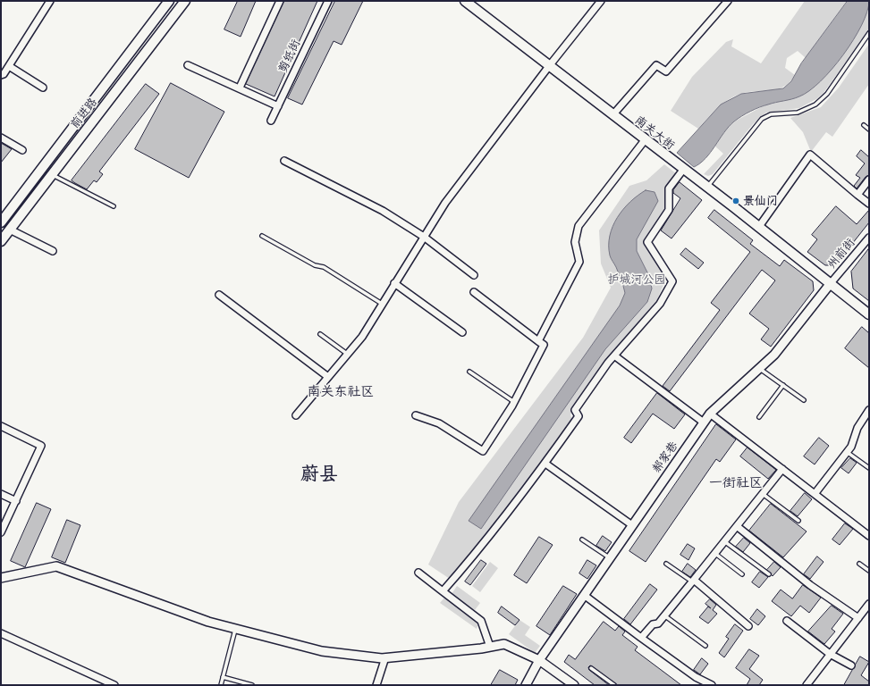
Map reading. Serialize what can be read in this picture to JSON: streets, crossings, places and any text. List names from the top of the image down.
{
  "streets": {
    "main road": ["前进路", "南关大街"],
    "street": ["剪纸街", "州前街", "郝家巷"]
  },
  "crossings": [
    ["南关大街", "州前街"],
    ["南关大街", "郝家巷"],
    ["州前街", "郝家巷"]
  ],
  "districts": ["南关东社区", "蔚县", "一街社区"],
  "parks": ["护城河公园"],
  "places": ["景仙门"]
}
